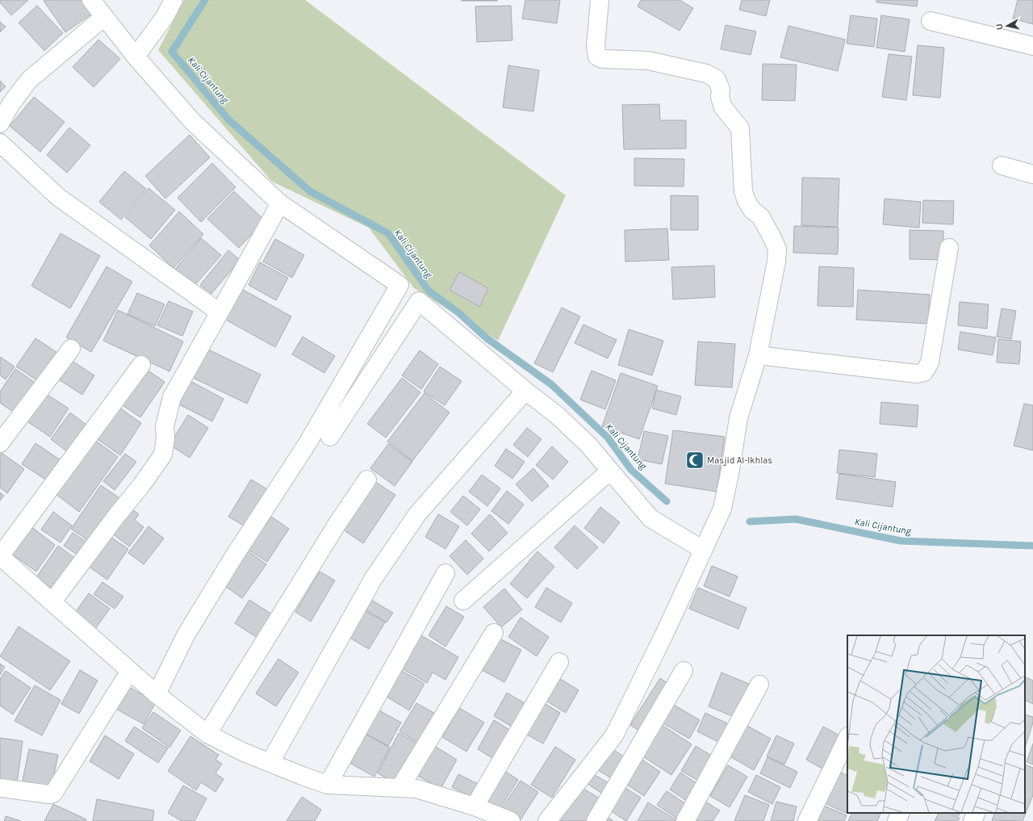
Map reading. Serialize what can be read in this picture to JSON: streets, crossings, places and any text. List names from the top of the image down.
{
  "water": ["Kali Cijantung"],
  "places": {
    "mosque": ["Masjid Al-Ikhlas"]
  },
  "north": "left"
}
